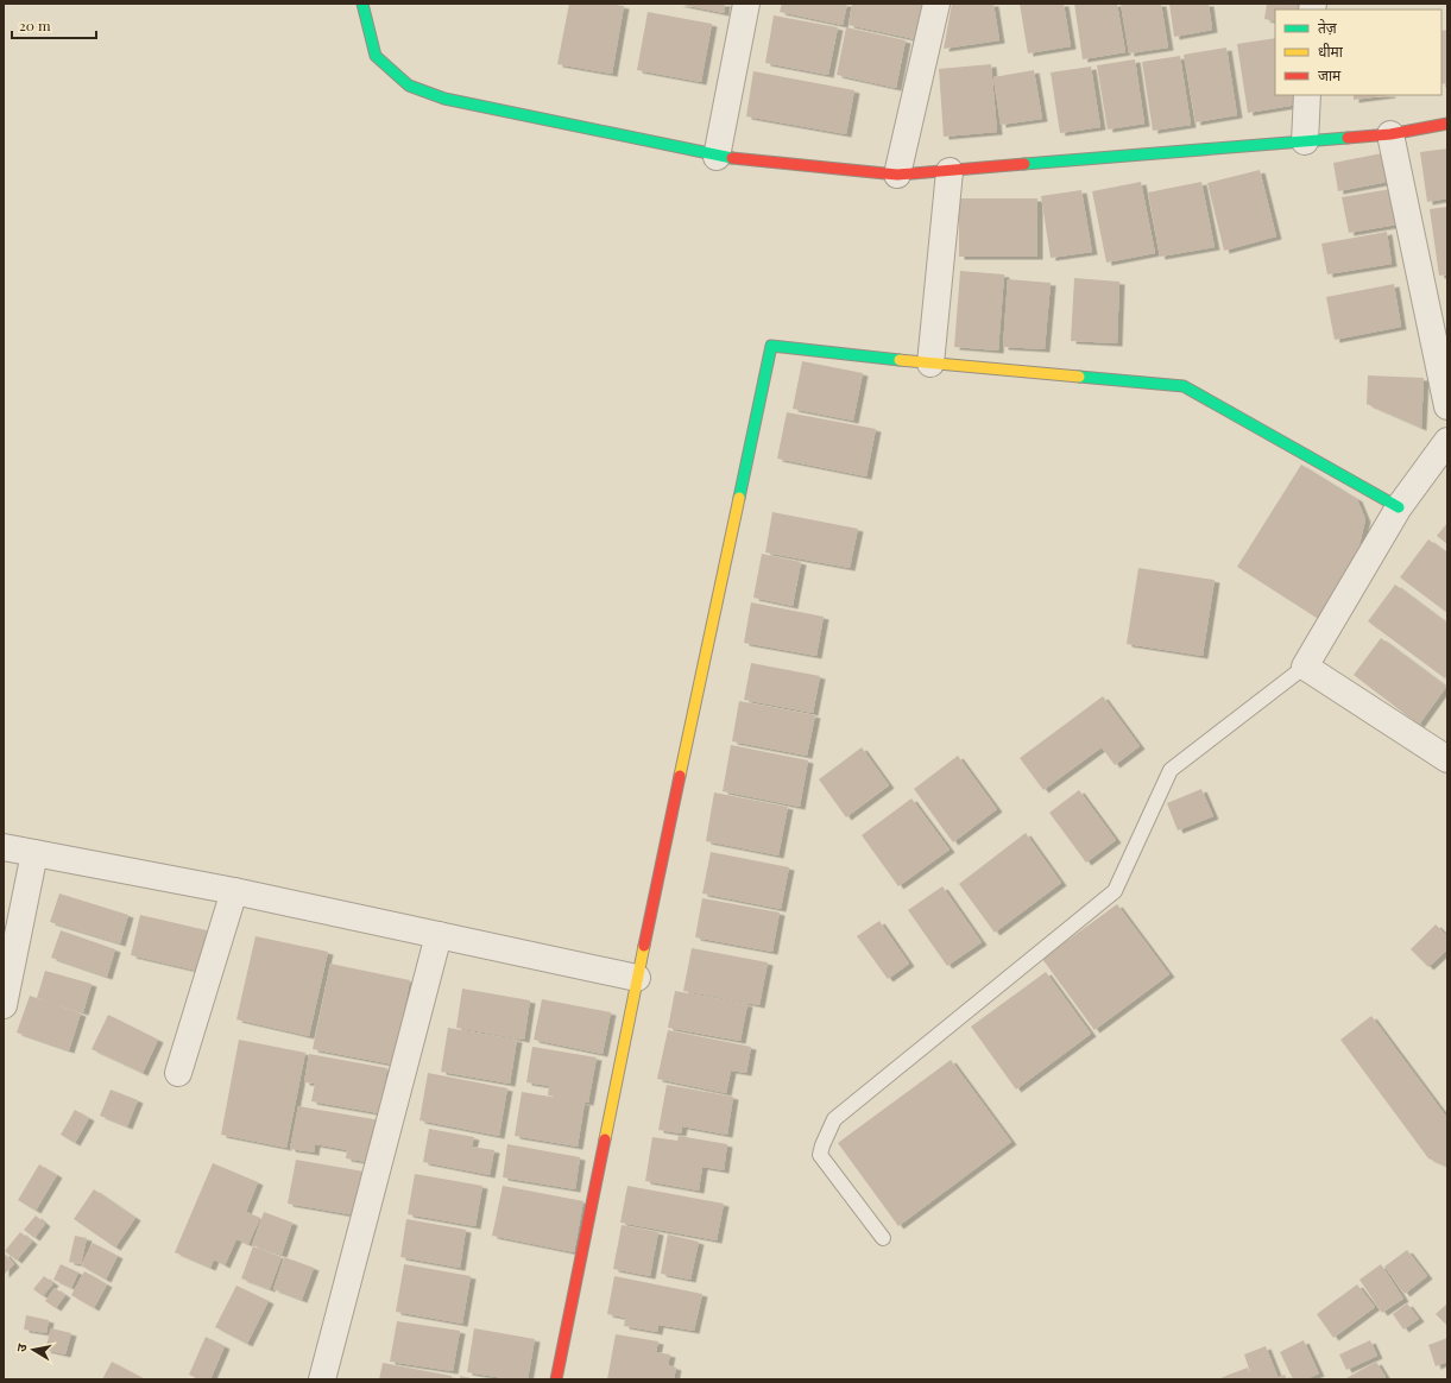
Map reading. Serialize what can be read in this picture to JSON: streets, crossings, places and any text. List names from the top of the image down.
{
  "legend": ["तेज़", "धीमा", "जाम"],
  "scale_bar": "20 m",
  "north": "left"
}
